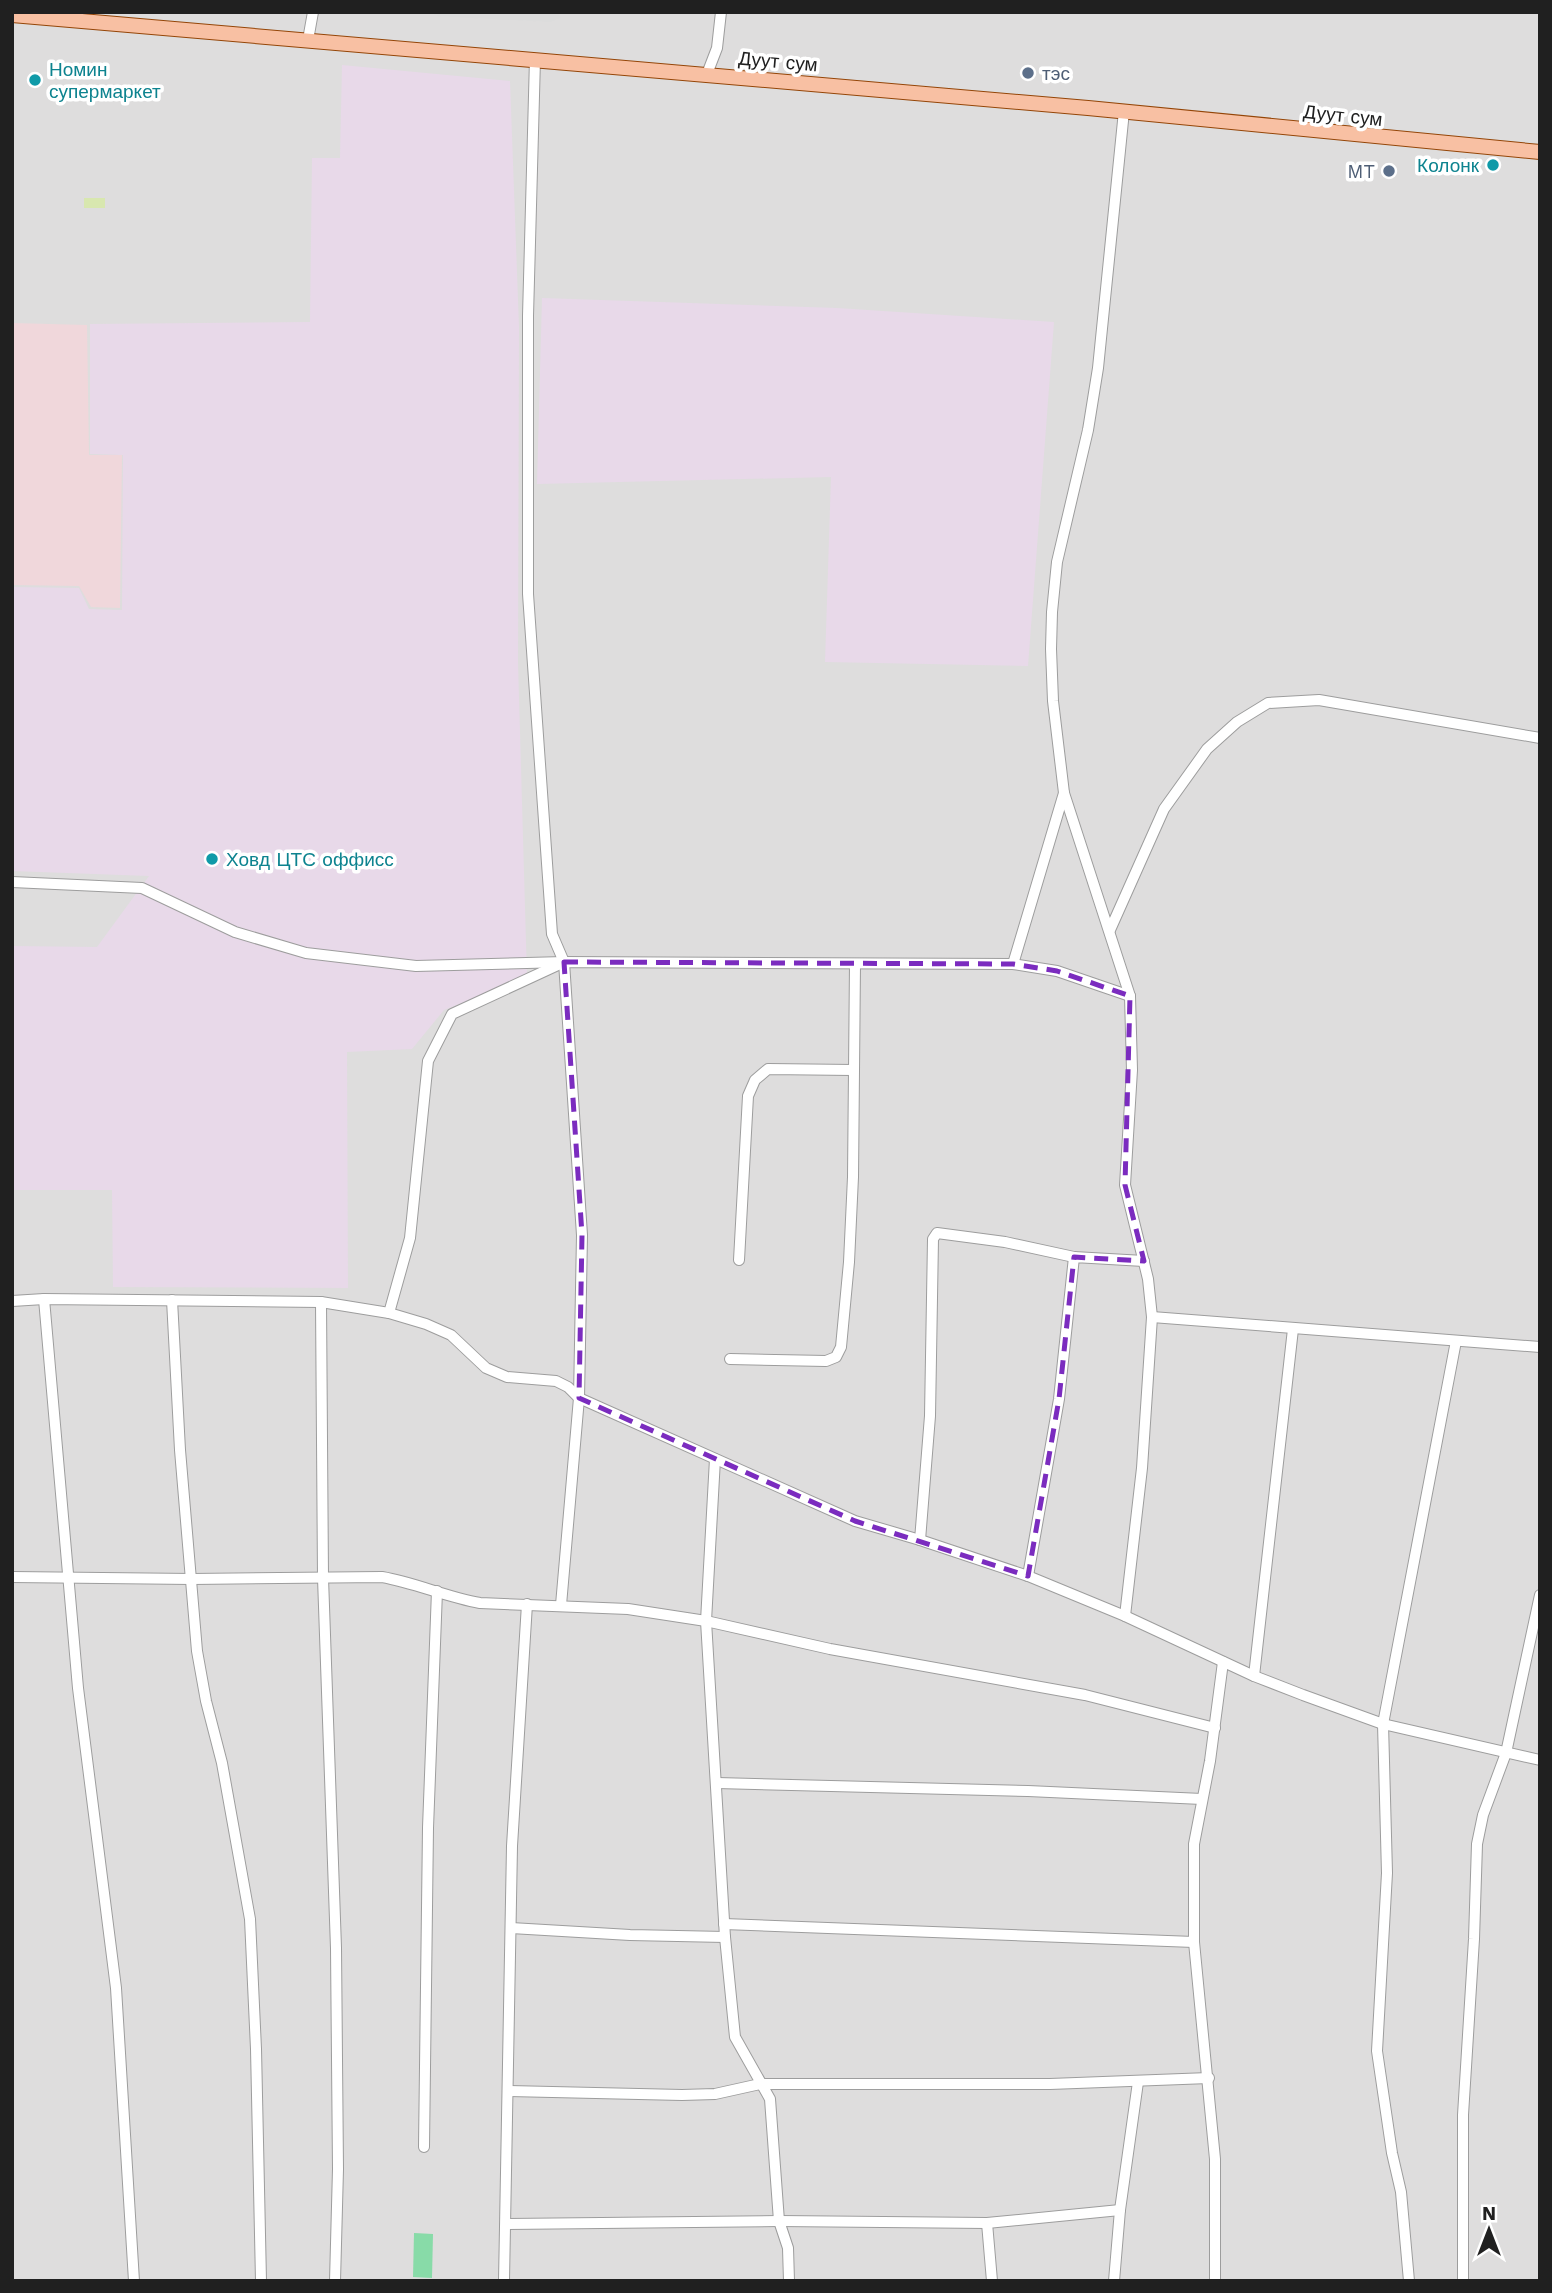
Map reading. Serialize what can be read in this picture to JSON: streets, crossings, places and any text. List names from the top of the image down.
{
  "streets": {
    "main road": ["Дуут сум"]
  },
  "places": [
    "тэс",
    "Номин супермаркет",
    "Колонк",
    "MT",
    "Ховд ЦТС оффисс"
  ],
  "north": "top"
}
